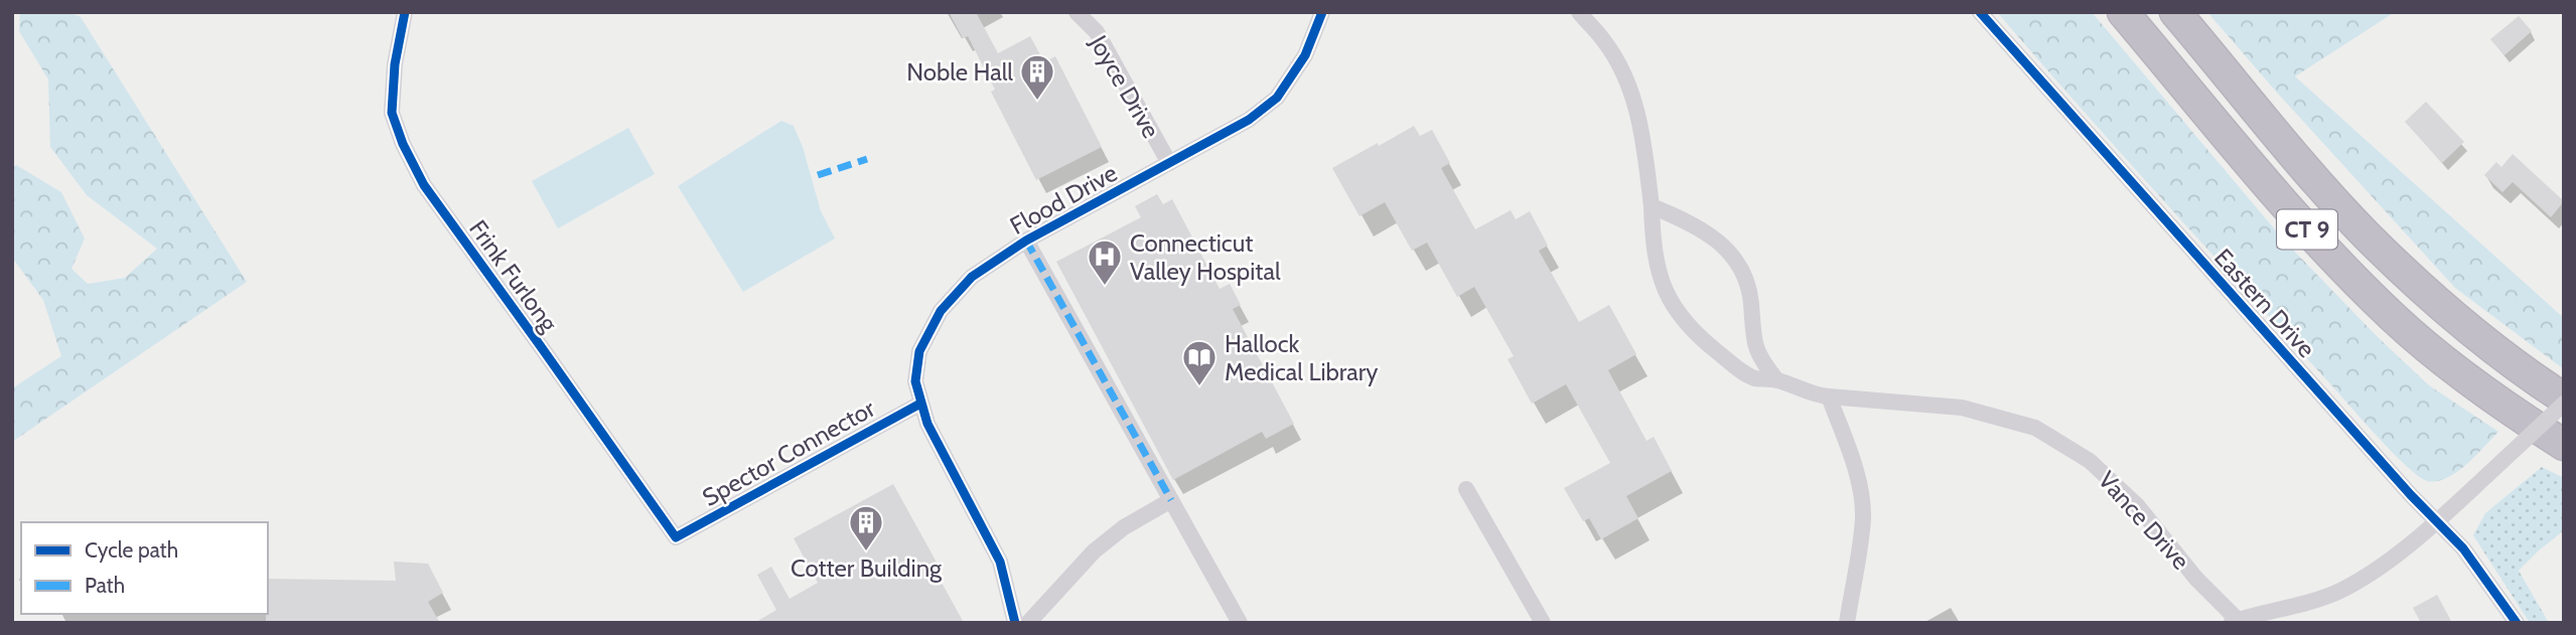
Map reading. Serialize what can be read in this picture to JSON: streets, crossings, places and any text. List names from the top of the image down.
{
  "streets": {
    "highway": ["CT 9"],
    "street": [
      "Joyce Drive",
      "Flood Drive",
      "Frink Furlong",
      "Eastern Drive",
      "Spector Connector",
      "Vance Drive"
    ]
  },
  "crossings": [
    ["Joyce Drive", "Flood Drive"],
    ["Flood Drive", "Spector Connector"],
    ["Frink Furlong", "Spector Connector"]
  ],
  "places": {
    "building": ["Noble Hall", "Cotter Building"],
    "hospital": ["Connecticut Valley Hospital"],
    "library": ["Hallock Medical Library"]
  },
  "legend": ["Cycle path", "Path"]
}
